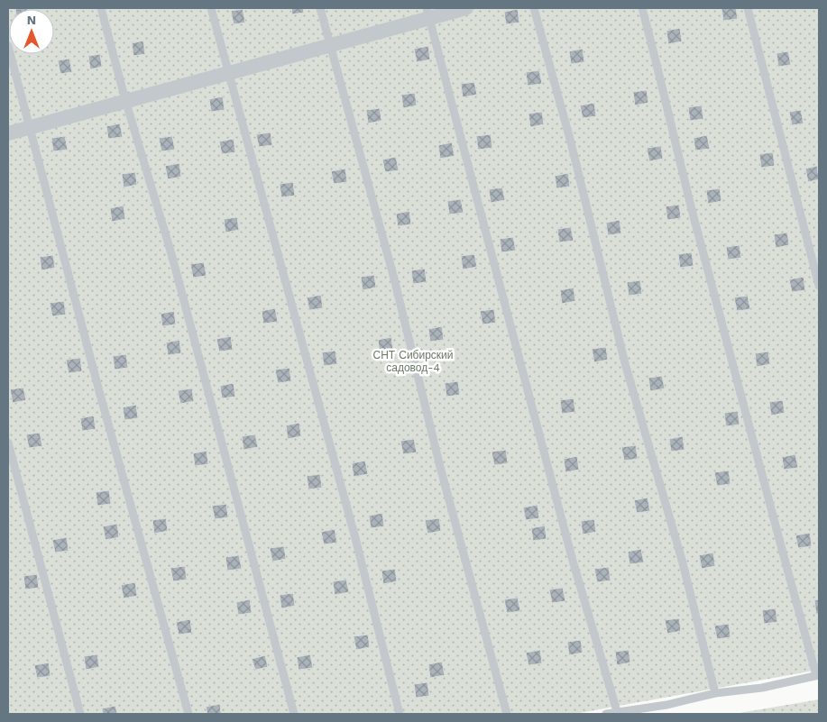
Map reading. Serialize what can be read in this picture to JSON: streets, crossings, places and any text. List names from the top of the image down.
{
  "parks": ["СНТ Сибирский садовод-4"],
  "north": "top"
}
